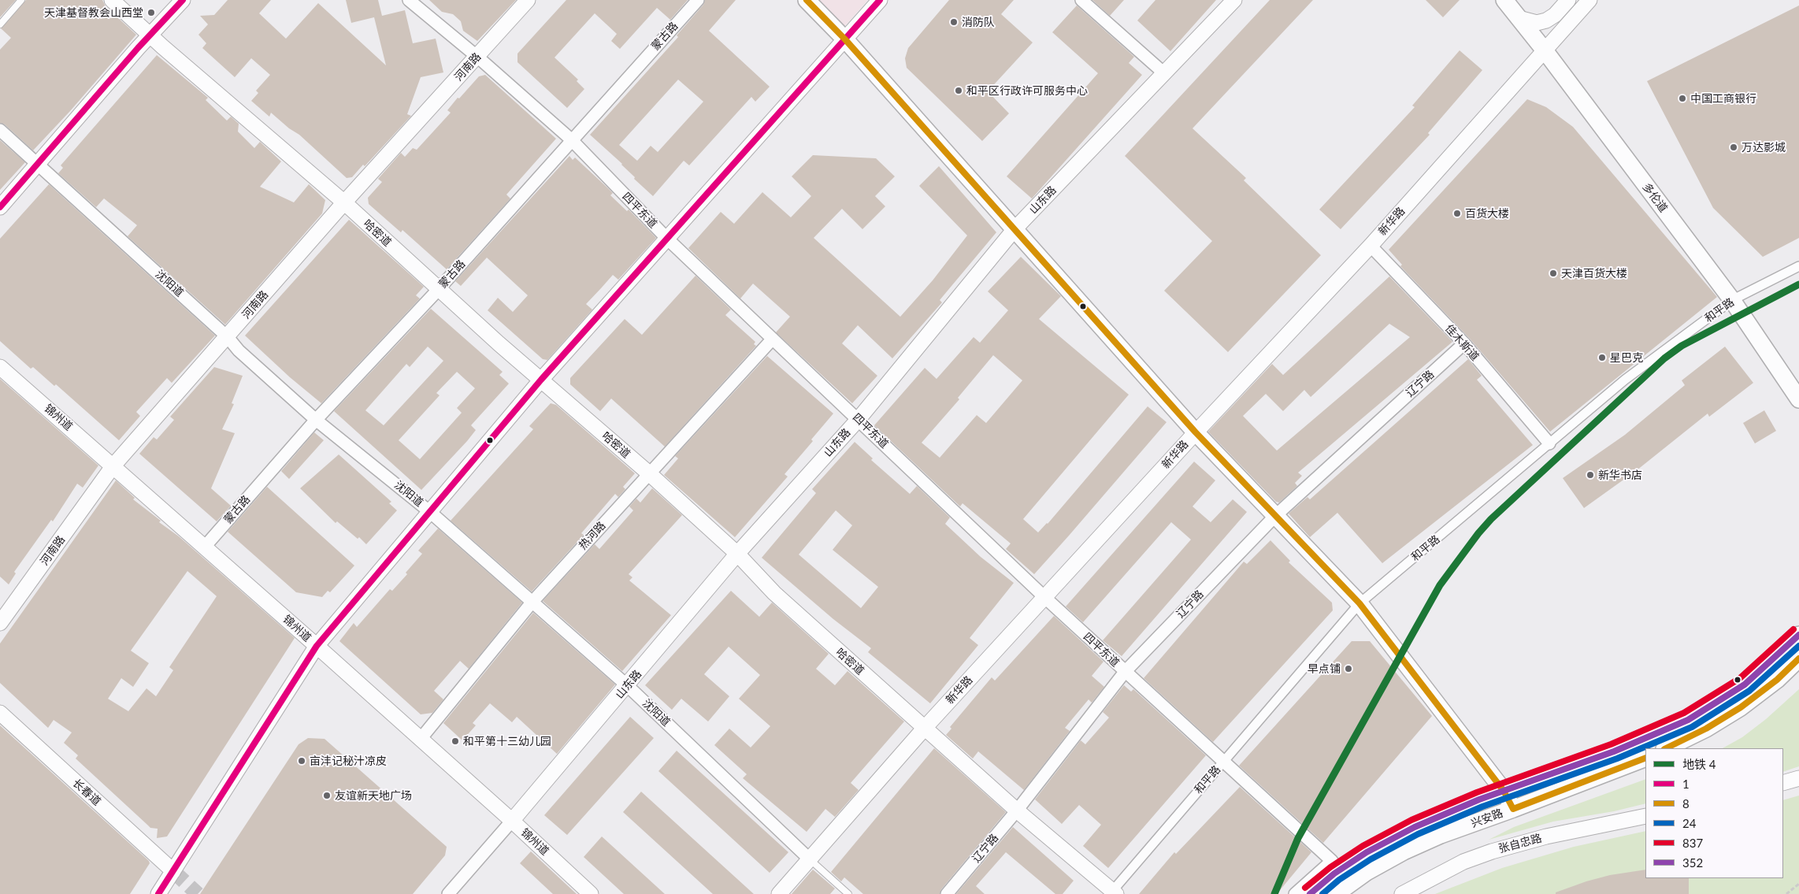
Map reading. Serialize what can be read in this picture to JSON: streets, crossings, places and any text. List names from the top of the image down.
{
  "streets": {
    "main road": ["多伦道", "兴安路"],
    "street": [
      "蒙古路",
      "河南路",
      "山东路",
      "四平东道",
      "新华路",
      "哈密道",
      "沈阳道",
      "和平路",
      "佳木斯道",
      "辽宁路",
      "锦州道",
      "热河路",
      "长春道",
      "张自忠路"
    ]
  },
  "crossings": [
    ["蒙古路", "四平东道"],
    ["蒙古路", "哈密道"],
    ["蒙古路", "沈阳道"],
    ["蒙古路", "锦州道"],
    ["河南路", "四平东道"],
    ["河南路", "哈密道"],
    ["河南路", "沈阳道"],
    ["河南路", "锦州道"],
    ["多伦道", "新华路"],
    ["多伦道", "和平路"],
    ["山东路", "四平东道"],
    ["山东路", "哈密道"],
    ["山东路", "沈阳道"],
    ["山东路", "锦州道"],
    ["四平东道", "新华路"],
    ["四平东道", "和平路"],
    ["四平东道", "辽宁路"],
    ["四平东道", "热河路"],
    ["新华路", "哈密道"],
    ["新华路", "沈阳道"],
    ["新华路", "佳木斯道"],
    ["哈密道", "和平路"],
    ["哈密道", "辽宁路"],
    ["哈密道", "热河路"],
    ["沈阳道", "热河路"],
    ["和平路", "佳木斯道"],
    ["佳木斯道", "辽宁路"],
    ["锦州道", "热河路"]
  ],
  "places": [
    "天津基督教会山西堂",
    "消防队",
    "和平区行政许可服务中心",
    "中国工商银行",
    "万达影城",
    "百货大楼",
    "天津百货大楼",
    "星巴克",
    "新华书店",
    "早点铺",
    "和平第十三幼儿园",
    "亩沣记秘汁凉皮",
    "友谊新天地广场"
  ],
  "lines": [
    "transit line 1",
    "transit line 8",
    "metro line 4",
    "transit line 837",
    "transit line 352",
    "transit line 24"
  ],
  "legend": [
    "地铁 4",
    "1",
    "8",
    "24",
    "837",
    "352"
  ]
}
